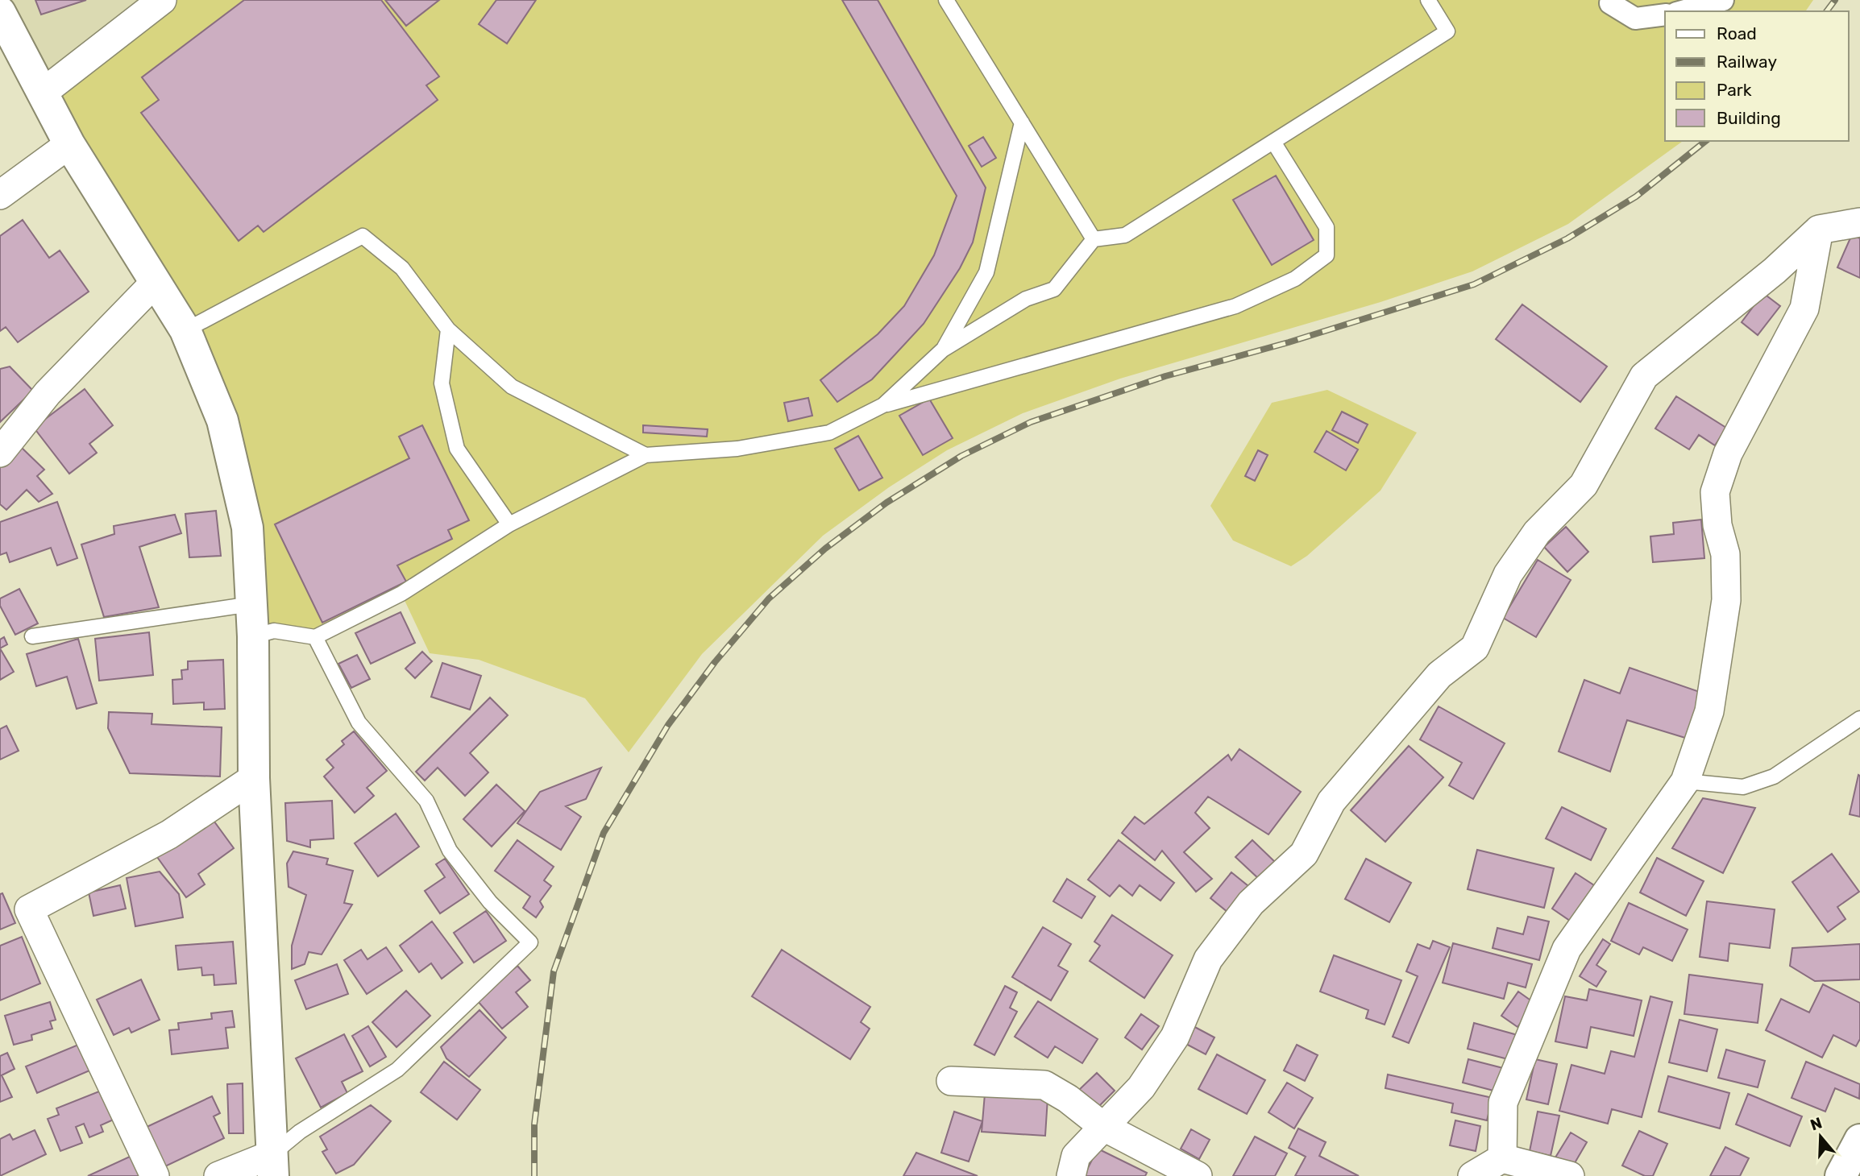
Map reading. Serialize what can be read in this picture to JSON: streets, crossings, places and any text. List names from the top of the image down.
{
  "legend": [
    "Road",
    "Railway",
    "Park",
    "Building"
  ],
  "north": "top"
}
